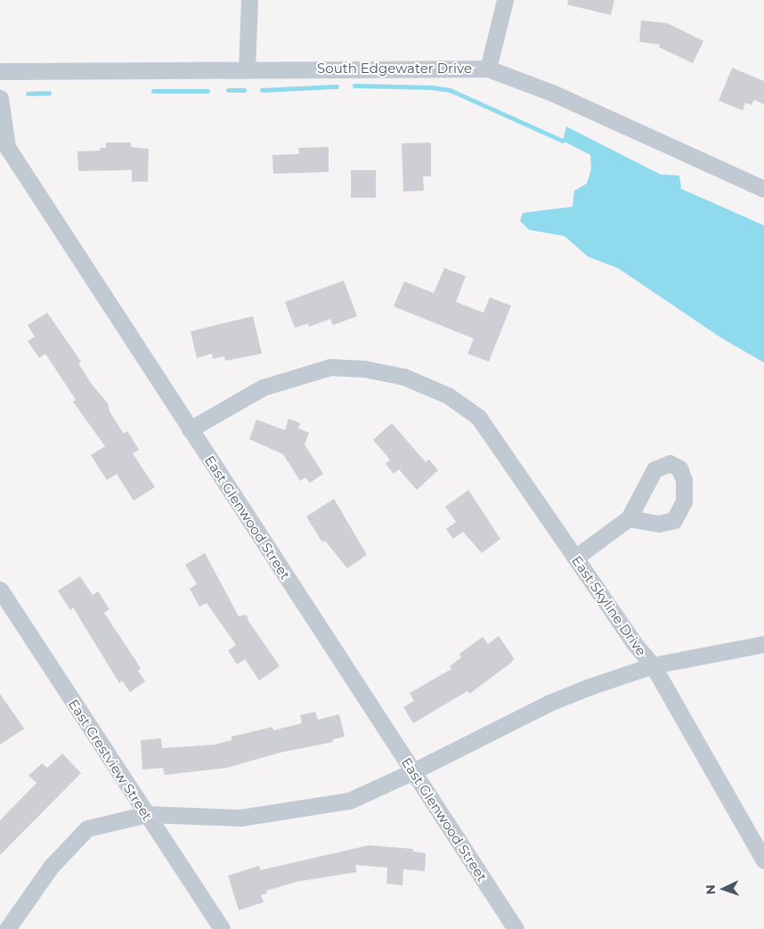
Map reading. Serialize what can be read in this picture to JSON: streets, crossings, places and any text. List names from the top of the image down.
{
  "streets": {
    "street": [
      "South Edgewater Drive",
      "East Glenwood Street",
      "East Skyline Drive",
      "East Crestview Street"
    ]
  },
  "crossings": [
    ["East Glenwood Street", "East Skyline Drive"]
  ],
  "north": "left"
}
